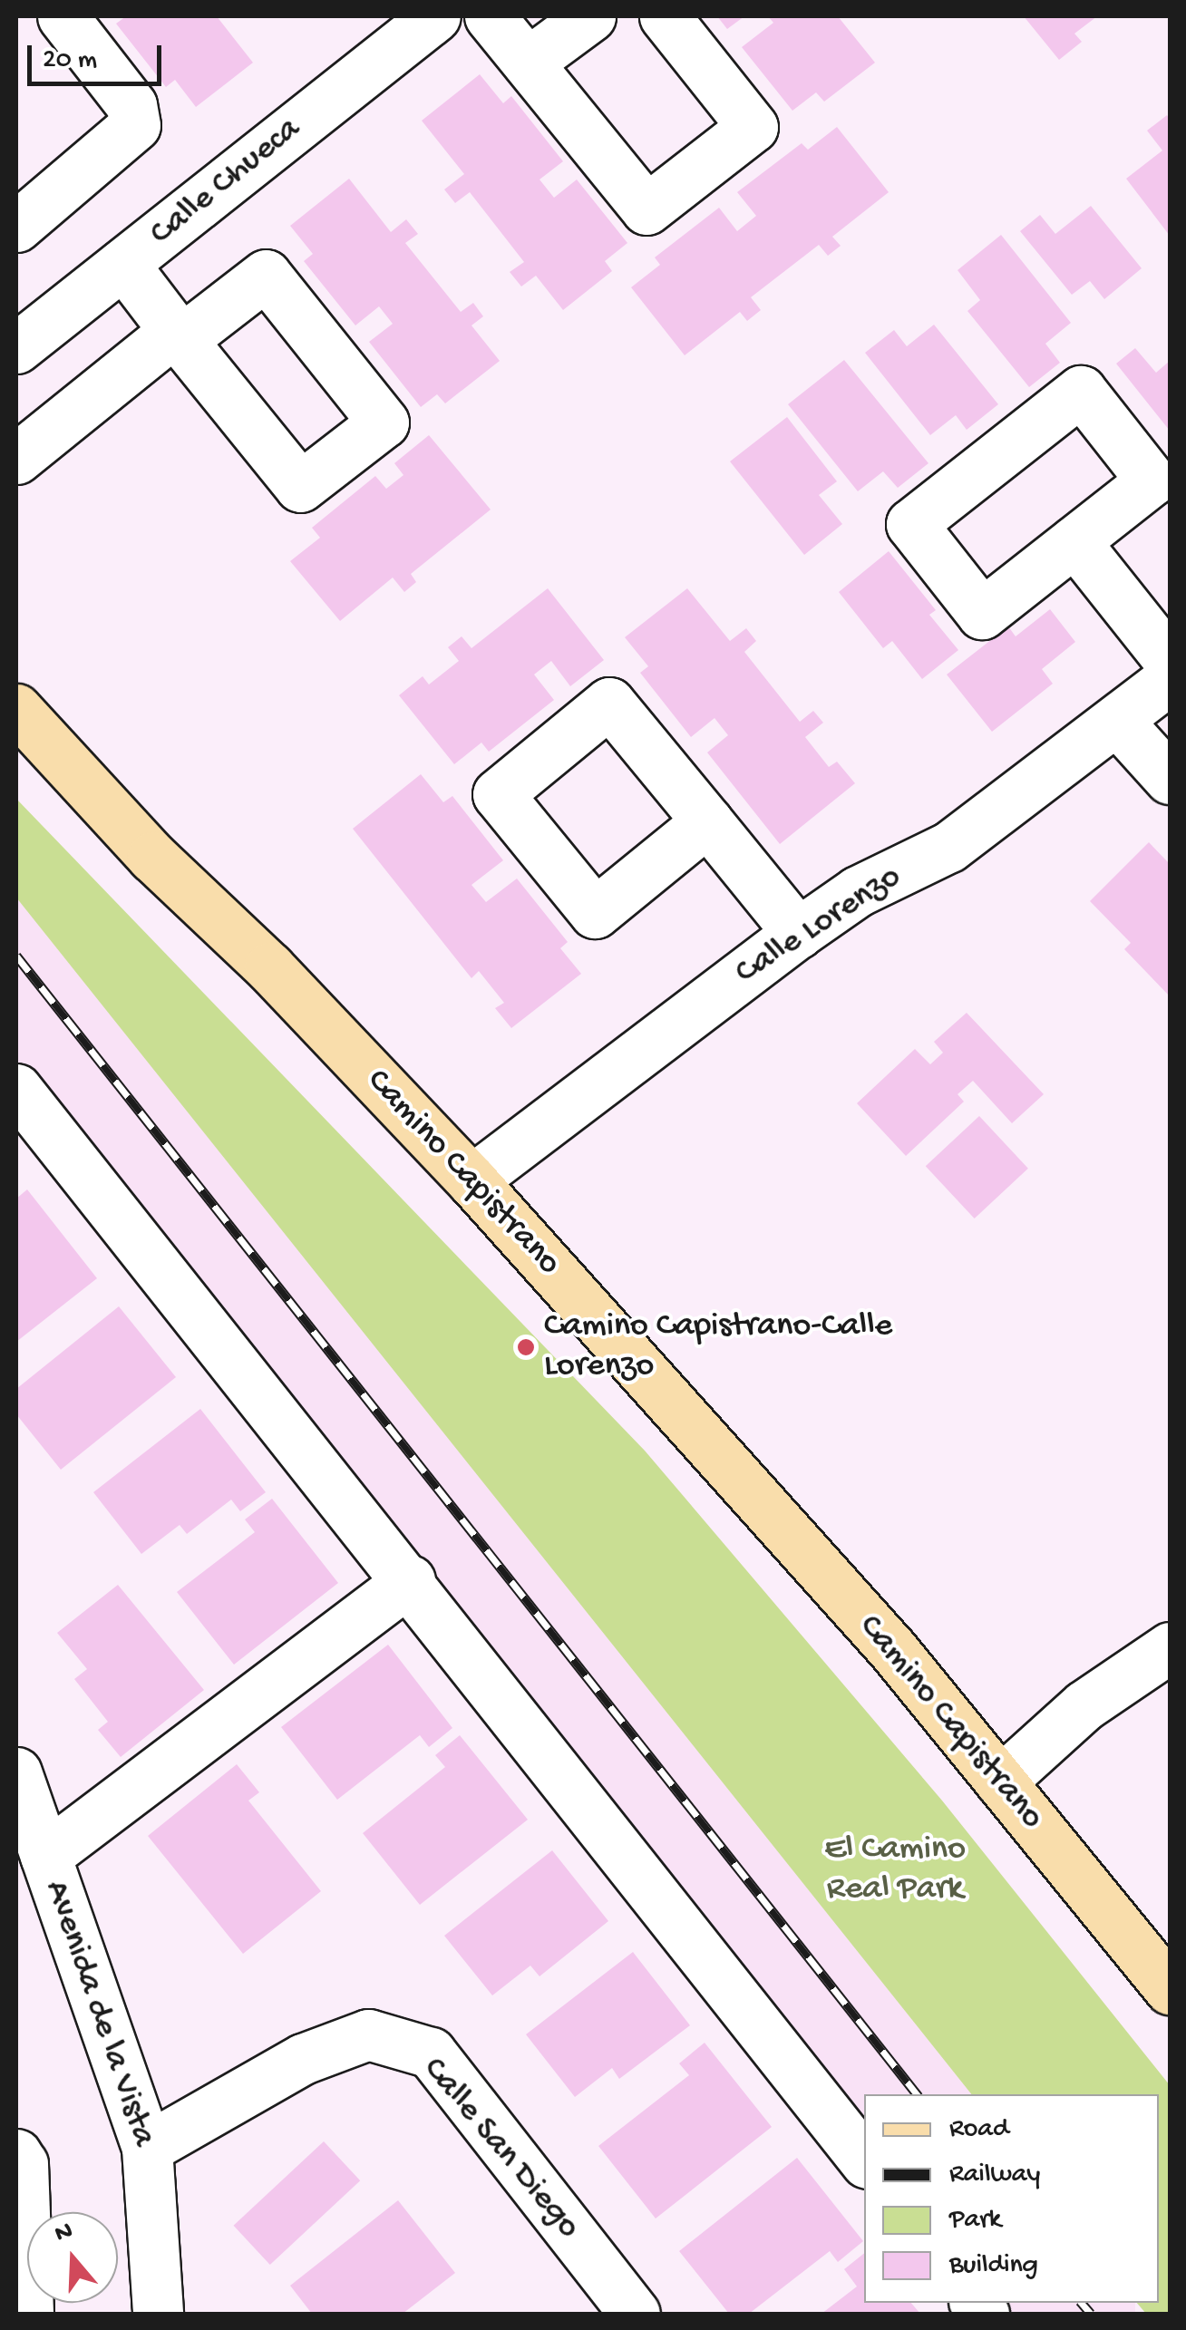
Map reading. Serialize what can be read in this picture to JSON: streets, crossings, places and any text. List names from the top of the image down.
{
  "streets": {
    "main road": ["Camino Capistrano"],
    "street": [
      "Calle Chueca",
      "Calle Lorenzo",
      "Avenida de la Vista",
      "Calle San Diego"
    ]
  },
  "crossings": [
    ["Calle Lorenzo", "Camino Capistrano"],
    ["Avenida de la Vista", "Calle San Diego"]
  ],
  "parks": ["El Camino Real Park"],
  "places": ["Camino Capistrano-Calle Lorenzo"],
  "legend": [
    "Road",
    "Railway",
    "Park",
    "Building"
  ],
  "scale_bar": "20 m",
  "north": "top"
}
